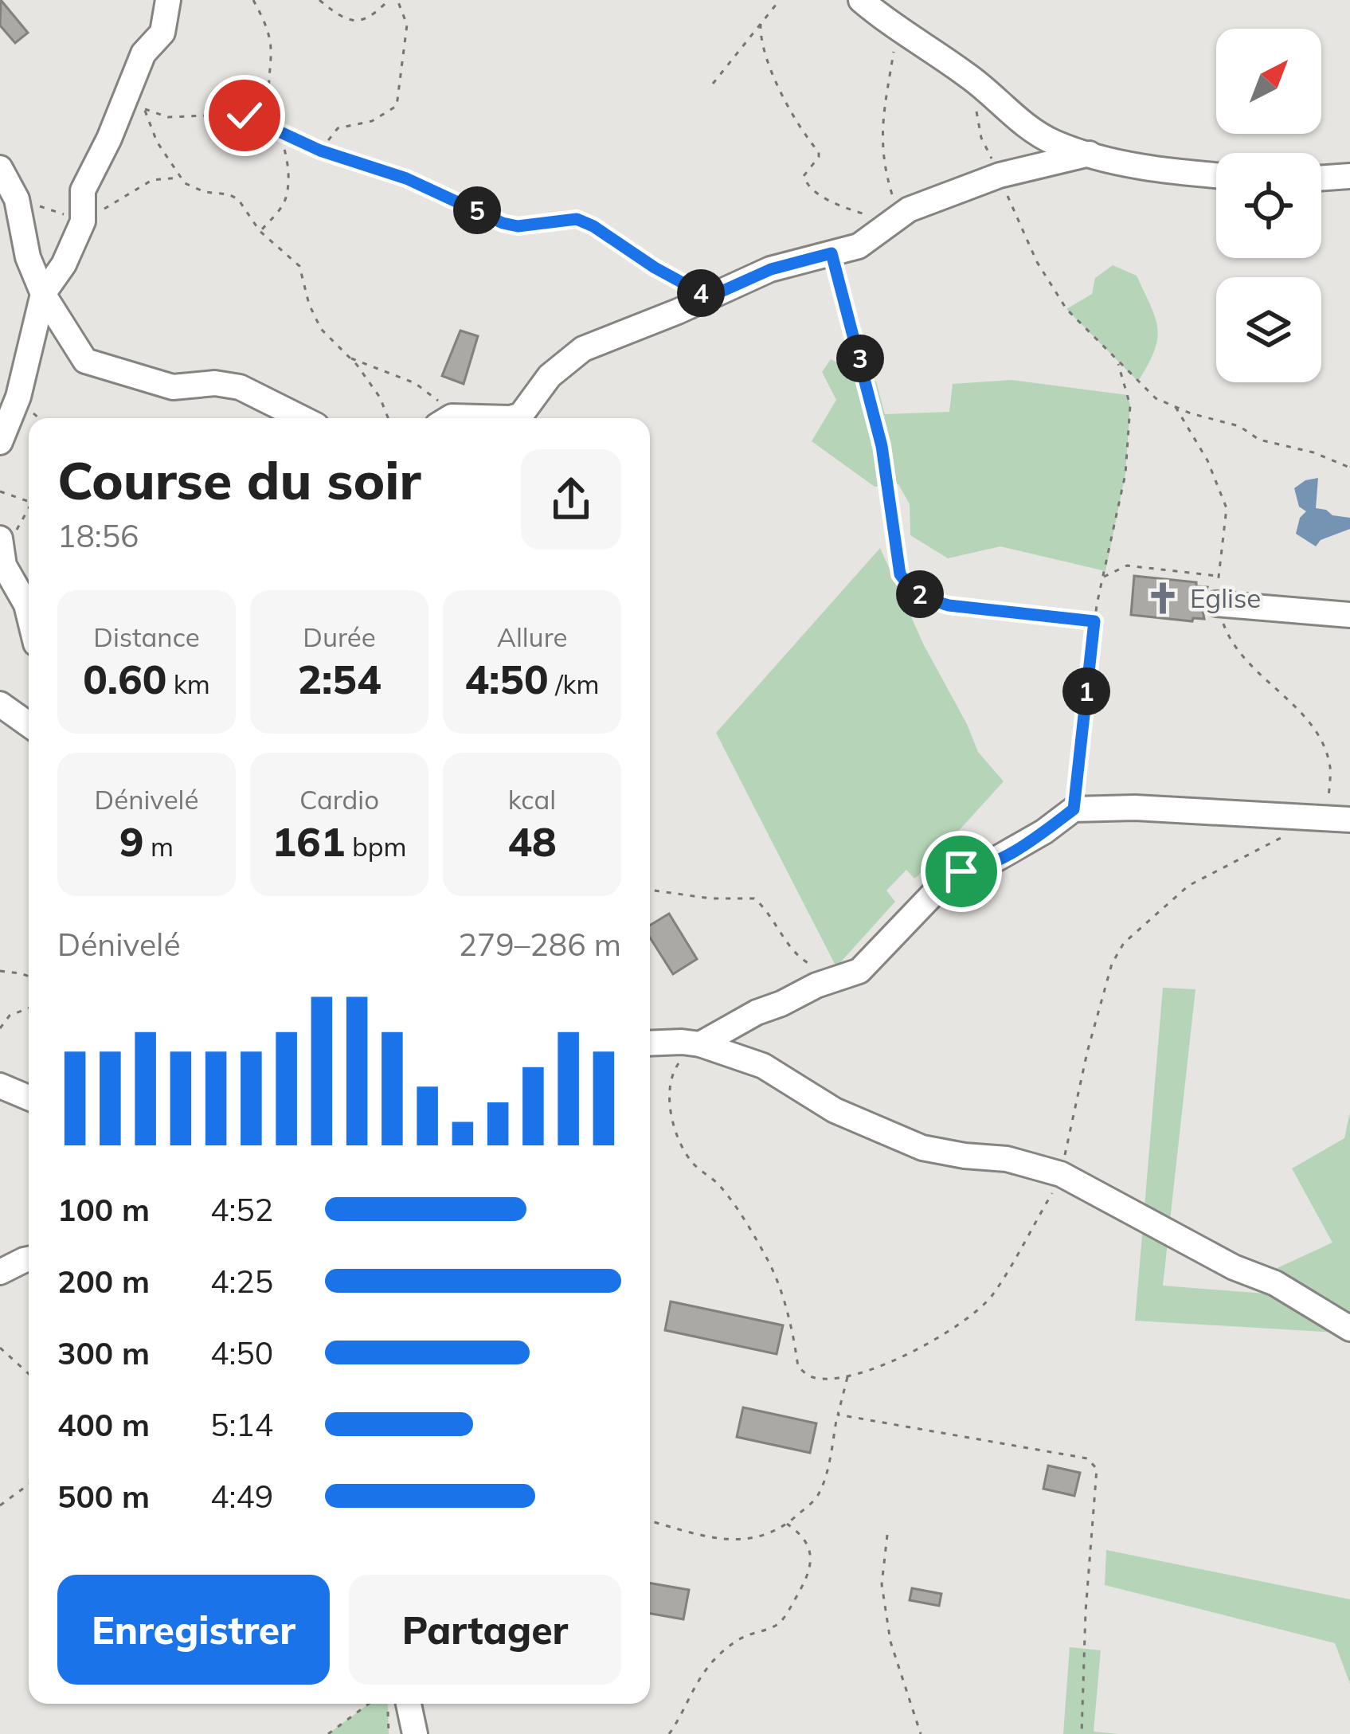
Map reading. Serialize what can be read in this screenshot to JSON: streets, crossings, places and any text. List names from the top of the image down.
{
  "places": {
    "church": ["Eglise"]
  },
  "north": "top right",
  "page": {
    "pins": [
      "5",
      "4",
      "3",
      "2",
      "1"
    ],
    "heading": ["Course du soir", "18:56"],
    "stats": [
      ["Distance", "0.60 km"],
      ["Durée", "2:54"],
      ["Allure", "4:50 /km"],
      ["Dénivelé", "9 m"],
      ["Cardio", "161 bpm"],
      ["kcal", "48"]
    ],
    "chart": ["Dénivelé", "279–286 m"],
    "list": [
      {
        "name": "100 m",
        "note": "4:52"
      },
      {
        "name": "200 m",
        "note": "4:25"
      },
      {
        "name": "300 m",
        "note": "4:50"
      },
      {
        "name": "400 m",
        "note": "5:14"
      },
      {
        "name": "500 m",
        "note": "4:49"
      }
    ],
    "buttons": ["Enregistrer", "Partager"]
  }
}
